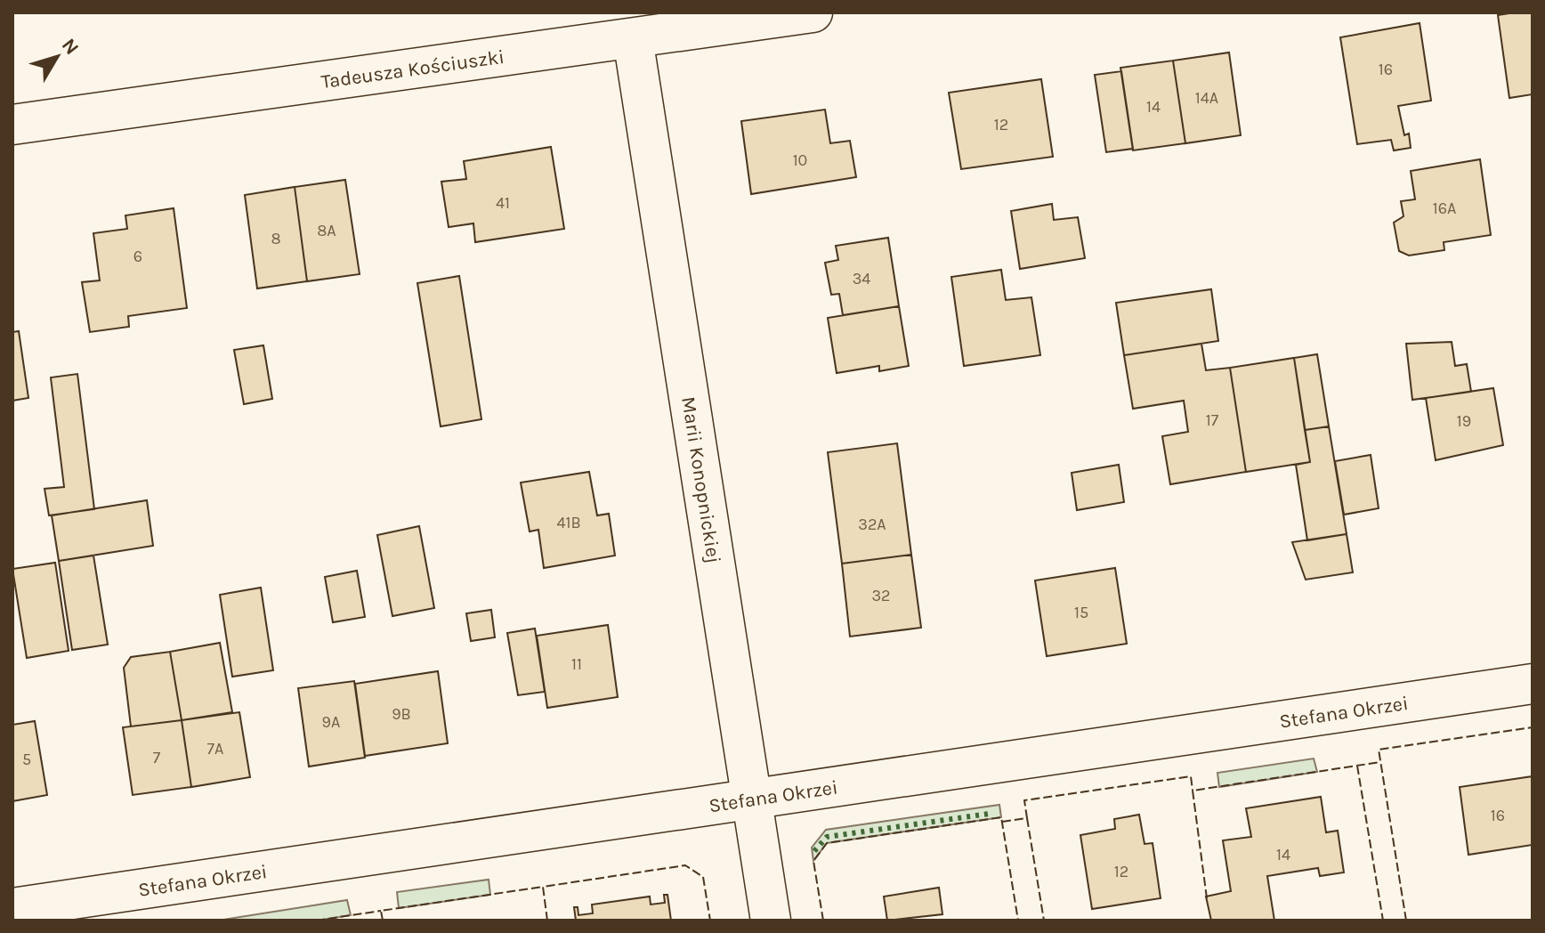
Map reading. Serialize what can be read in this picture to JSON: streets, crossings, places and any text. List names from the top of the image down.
{
  "streets": {
    "street": ["Tadeusza Kościuszki", "Marii Konopnickiej", "Stefana Okrzei"]
  },
  "crossings": [
    ["Tadeusza Kościuszki", "Marii Konopnickiej"],
    ["Marii Konopnickiej", "Stefana Okrzei"]
  ],
  "house_numbers": [
    "16",
    "14A",
    "14",
    "12",
    "10",
    "41",
    "16A",
    "8A",
    "8",
    "6",
    "34",
    "17",
    "19",
    "41B",
    "32A",
    "32",
    "15",
    "11",
    "9B",
    "9A",
    "7A",
    "7",
    "5",
    "16",
    "14",
    "12"
  ],
  "north": "top right"
}
